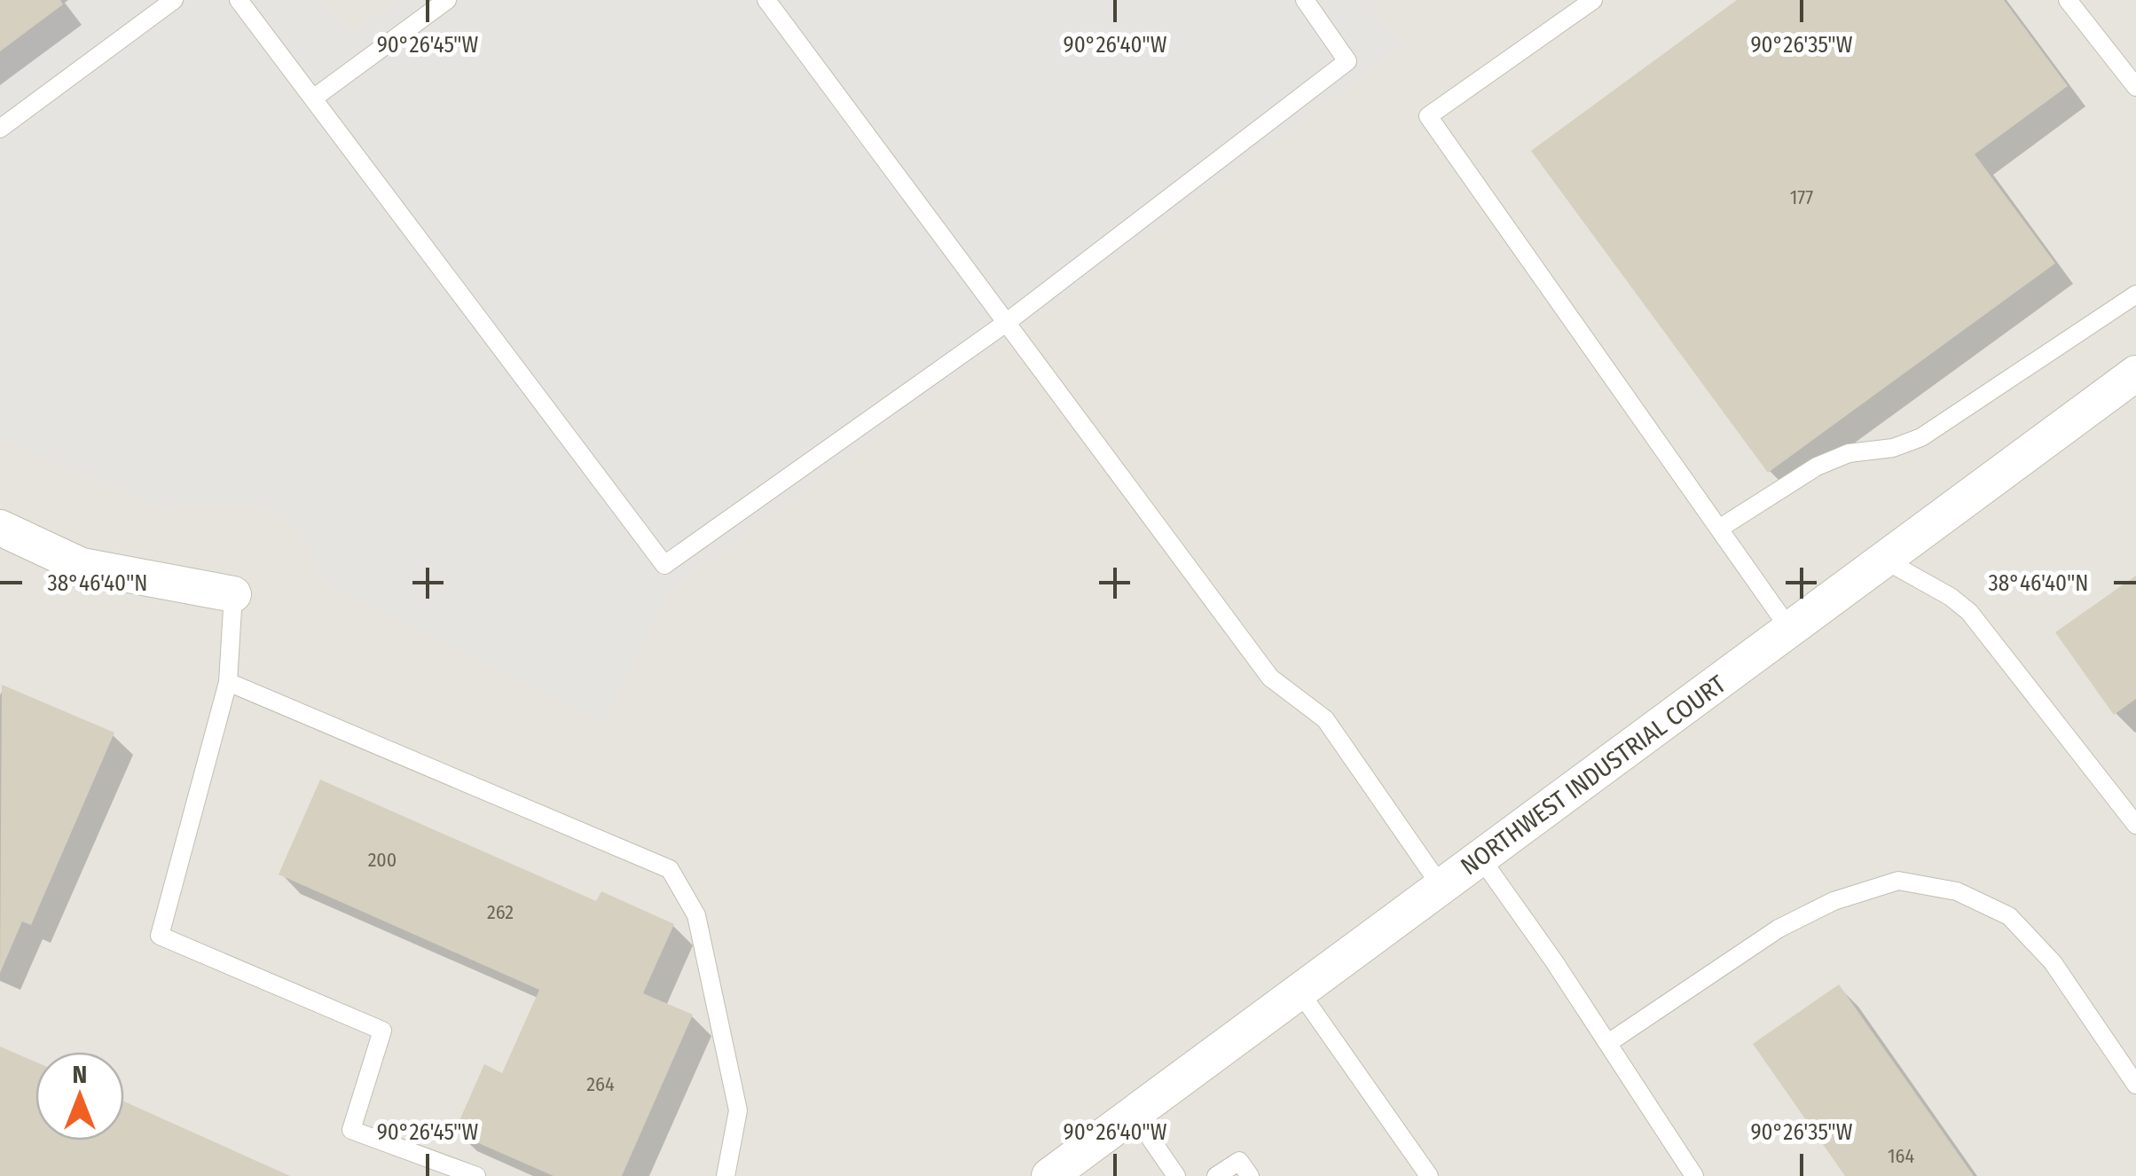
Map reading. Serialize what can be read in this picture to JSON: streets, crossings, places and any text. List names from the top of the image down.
{
  "streets": {
    "street": ["NORTHWEST INDUSTRIAL COURT"]
  },
  "house_numbers": [
    "177",
    "200",
    "262",
    "264",
    "164"
  ],
  "north": "top",
  "coordinates": [
    "90°26'45\"W",
    "90°26'40\"W",
    "90°26'35\"W",
    "38°46'40\"N"
  ]
}
